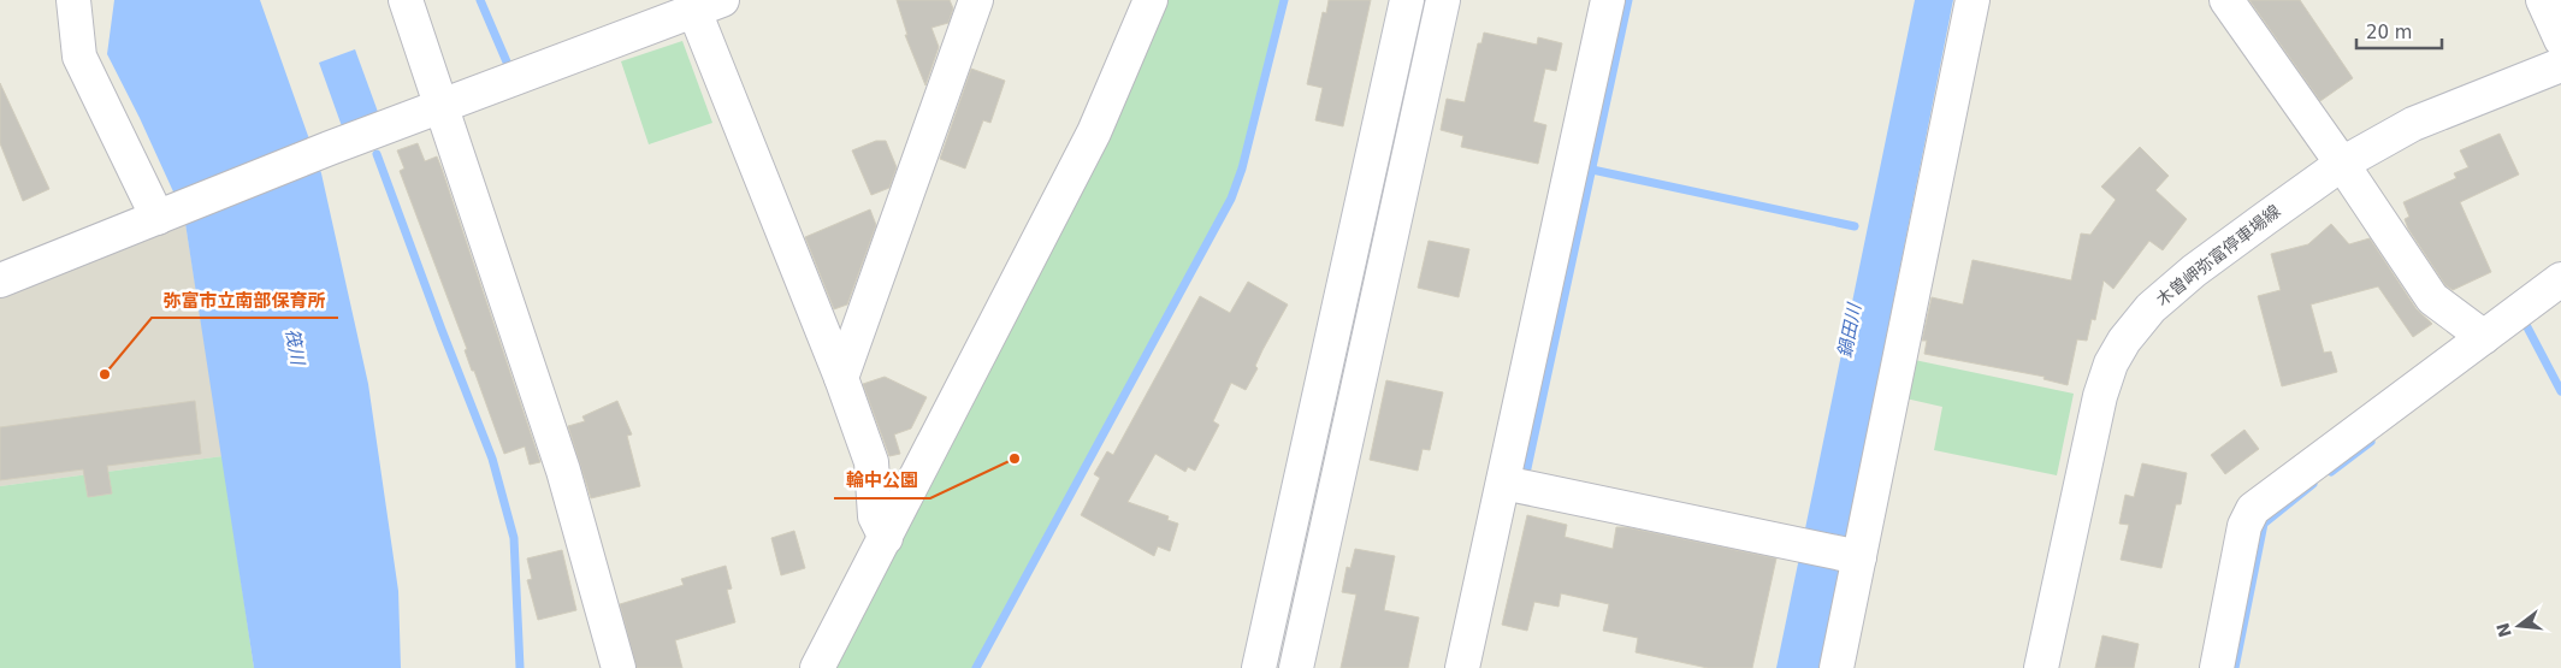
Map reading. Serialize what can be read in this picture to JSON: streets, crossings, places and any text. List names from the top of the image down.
{
  "streets": {
    "street": ["木曽岬弥富停車場線"]
  },
  "water": ["鍋田川", "筏川"],
  "places": ["弥富市立南部保育所", "輪中公園"],
  "scale_bar": "20 m",
  "north": "left"
}
